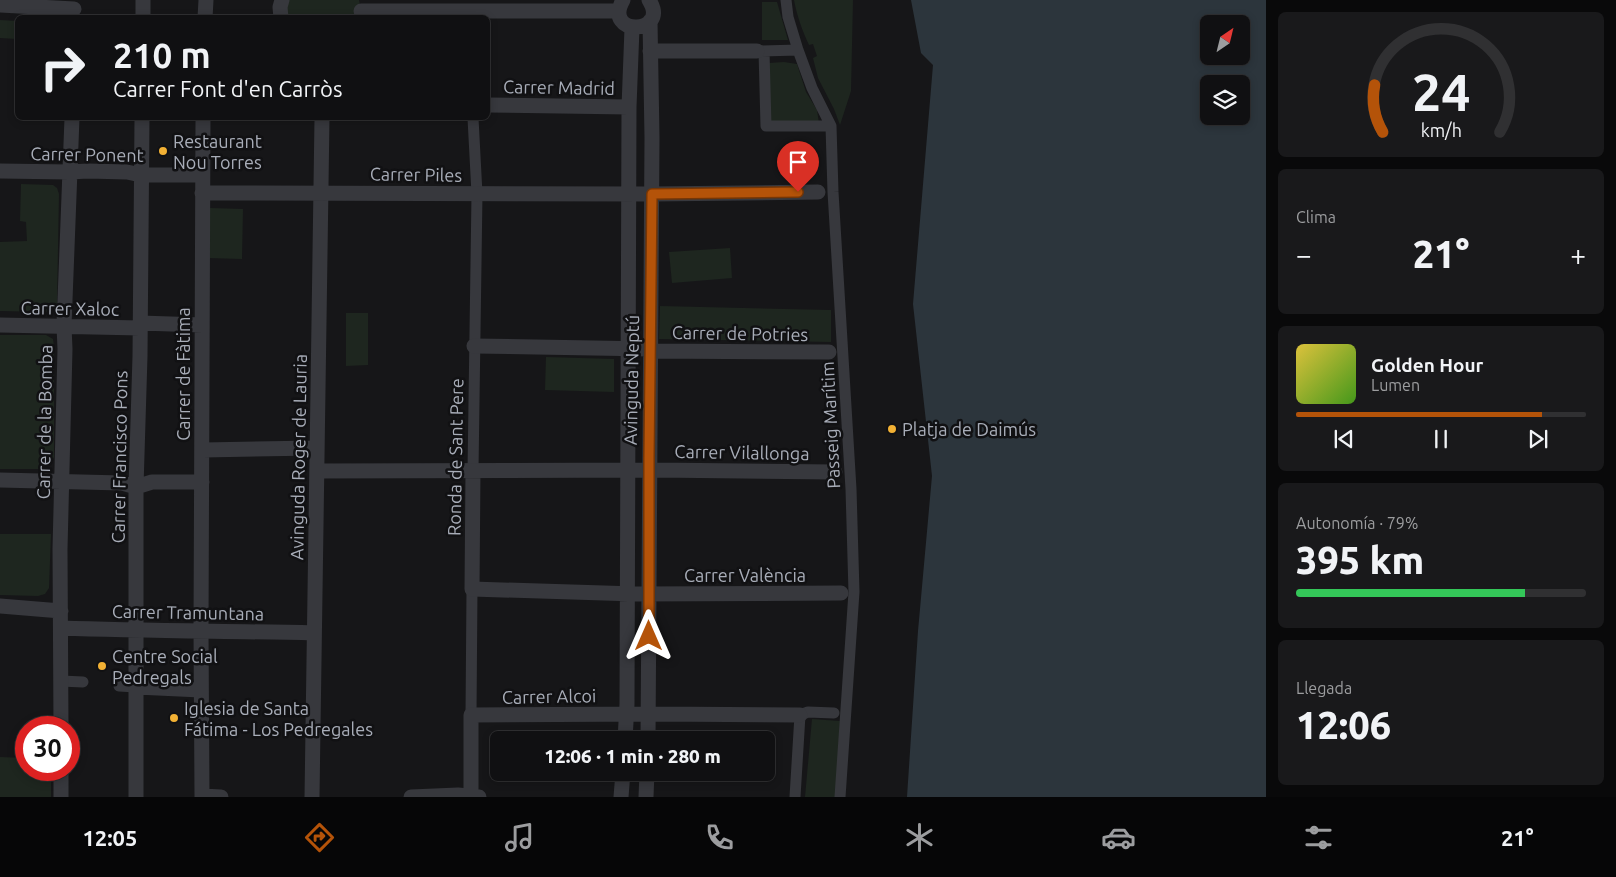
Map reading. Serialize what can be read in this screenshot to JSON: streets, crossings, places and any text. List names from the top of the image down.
{
  "streets": {
    "street": [
      "Carrer Madrid",
      "Carrer Ponent",
      "Carrer Piles",
      "Carrer Xaloc",
      "Carrer de Potries",
      "Carrer de Fàtima",
      "Avinguda Neptú",
      "Carrer de la Bomba",
      "Passeig Marítim",
      "Carrer Vilallonga",
      "Carrer Francisco Pons",
      "Avinguda Roger de Lauria",
      "Ronda de Sant Pere",
      "Carrer València",
      "Carrer Tramuntana",
      "Carrer Alcoi"
    ]
  },
  "crossings": [
    ["Carrer Madrid", "Avinguda Neptú"],
    ["Carrer Ponent", "Carrer de Fàtima"],
    ["Carrer Ponent", "Carrer de la Bomba"],
    ["Carrer Ponent", "Carrer Francisco Pons"],
    ["Carrer Piles", "Carrer de Fàtima"],
    ["Carrer Piles", "Avinguda Neptú"],
    ["Carrer Piles", "Avinguda Roger de Lauria"],
    ["Carrer Piles", "Ronda de Sant Pere"],
    ["Carrer Xaloc", "Carrer de Fàtima"],
    ["Carrer Xaloc", "Carrer de la Bomba"],
    ["Carrer Xaloc", "Carrer Francisco Pons"],
    ["Carrer de Potries", "Avinguda Neptú"],
    ["Carrer de Potries", "Ronda de Sant Pere"],
    ["Carrer de Fàtima", "Carrer Tramuntana"],
    ["Avinguda Neptú", "Carrer Vilallonga"],
    ["Avinguda Neptú", "Carrer València"],
    ["Avinguda Neptú", "Carrer Alcoi"],
    ["Carrer de la Bomba", "Carrer Tramuntana"],
    ["Carrer Vilallonga", "Avinguda Roger de Lauria"],
    ["Carrer Vilallonga", "Ronda de Sant Pere"],
    ["Carrer Francisco Pons", "Carrer Tramuntana"],
    ["Avinguda Roger de Lauria", "Carrer Tramuntana"],
    ["Ronda de Sant Pere", "Carrer València"],
    ["Ronda de Sant Pere", "Carrer Alcoi"]
  ],
  "places": [
    "Restaurant Nou Torres",
    "Platja de Daimús",
    "Centre Social Pedregals",
    "Iglesia de Santa Fátima - Los Pedregales"
  ],
  "north": "top right",
  "page": {
    "turn": ["210 m", "Carrer Font d'en Carròs"],
    "tile": [
      "Clima",
      ["Autonomía · 79%", "395 km"],
      ["Llegada", "12:06"]
    ],
    "heat": ["−", "21°", "+"],
    "song": ["Golden Hour", "Lumen"],
    "limit": "30",
    "trip": "12:06 · 1 min · 280 m",
    "tabs": ["12:05", "21°"],
    "gauge": ["24", "km/h"]
  }
}
